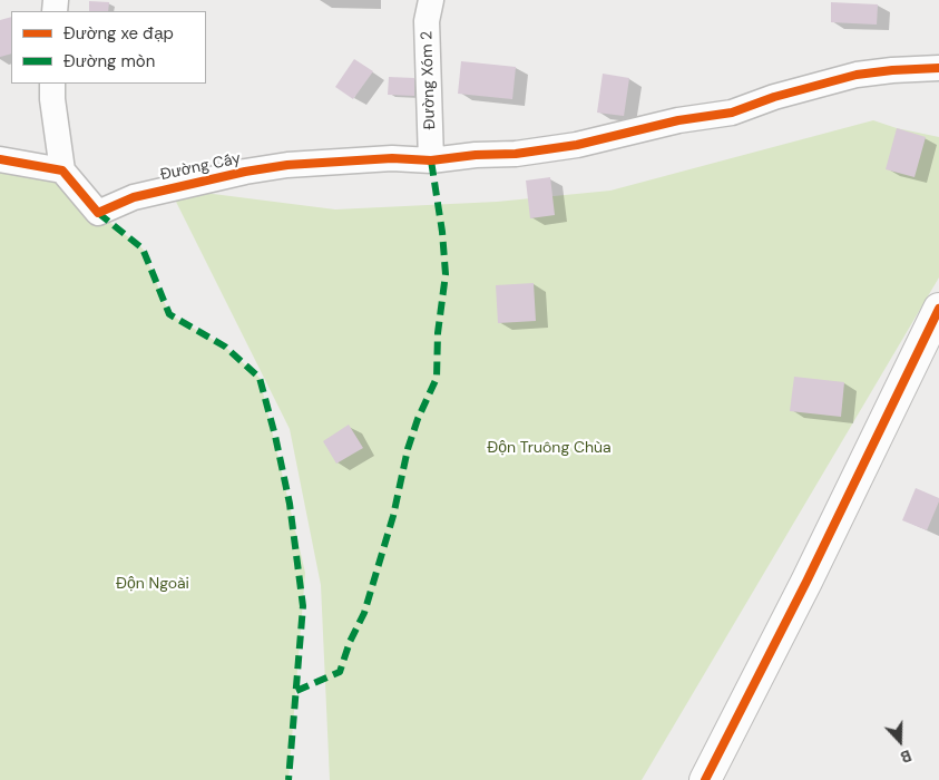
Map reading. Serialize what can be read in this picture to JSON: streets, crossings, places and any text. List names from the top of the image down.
{
  "streets": {
    "street": ["Đường Xóm 2", "Đường Cấy"]
  },
  "crossings": [
    ["Đường Xóm 2", "Đường Cấy"]
  ],
  "parks": ["Độn Truông Chùa", "Độn Ngoài"],
  "legend": ["Đường xe đạp", "Đường mòn"],
  "north": "bottom"
}
